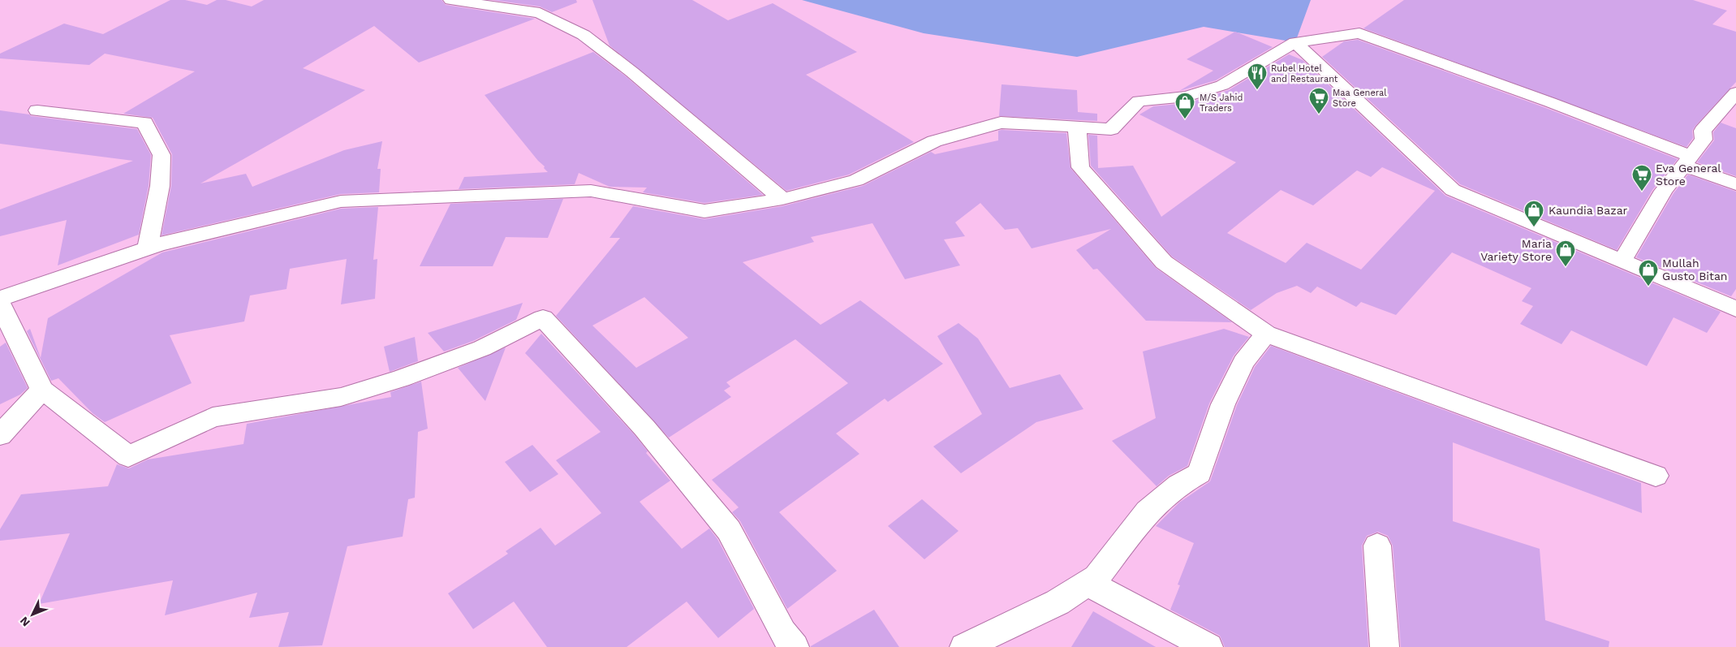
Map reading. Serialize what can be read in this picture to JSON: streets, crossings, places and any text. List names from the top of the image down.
{
  "places": {
    "restaurant": ["Rubel Hotel and Restaurant"],
    "supermarket": ["Maa General Store", "Eva General Store"],
    "shop": [
      "M/S Jahid Traders",
      "Kaundia Bazar",
      "Maria Variety Store",
      "Mullah Gusto Bitan"
    ]
  },
  "north": "bottom left"
}
